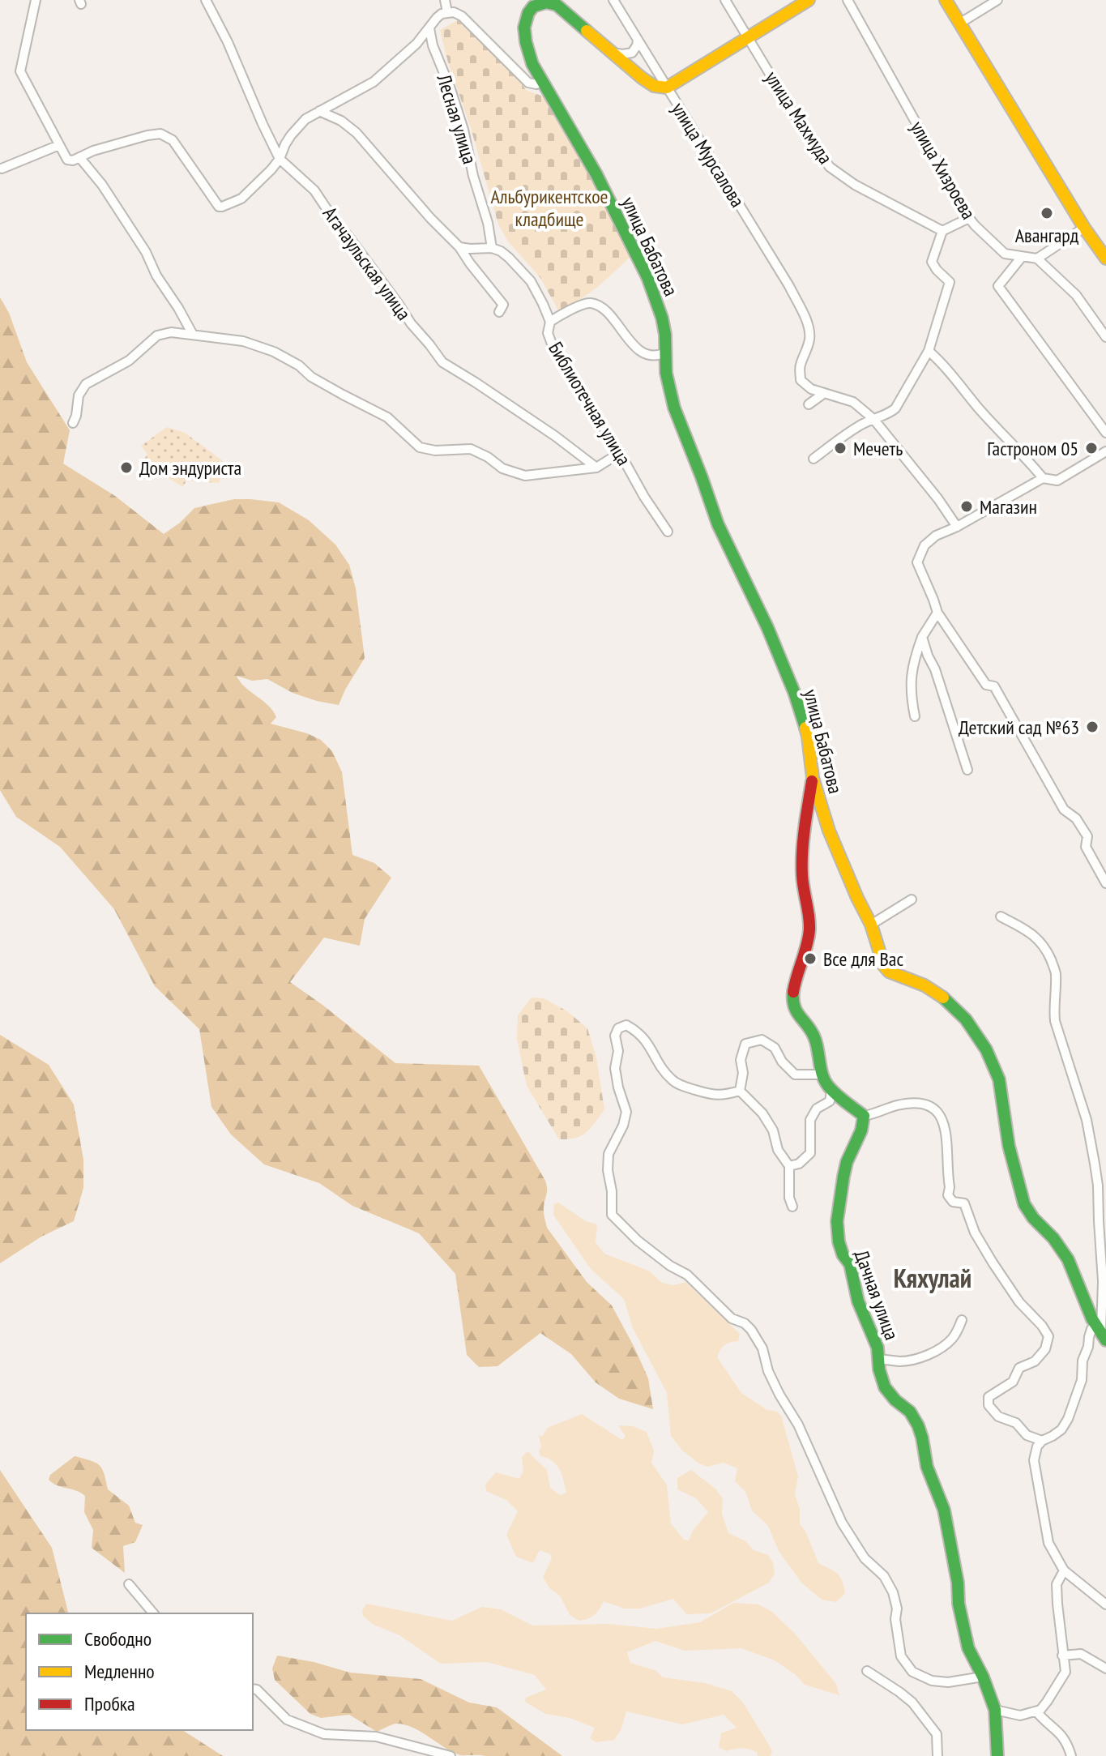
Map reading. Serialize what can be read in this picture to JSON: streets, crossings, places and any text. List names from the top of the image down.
{
  "streets": {
    "street": [
      "улица Махмуда",
      "Лесная улица",
      "улица Мурсалова",
      "улица Хизроева",
      "улица Бабатова",
      "Агачаульская улица",
      "Библиотечная улица",
      "Дачная улица"
    ]
  },
  "crossings": [
    ["Лесная улица", "Библиотечная улица"]
  ],
  "districts": ["Кяхулай"],
  "parks": ["Альбурикентское кладбище"],
  "places": [
    "Авангард",
    "Мечеть",
    "Гастроном 05",
    "Дом эндуриста",
    "Магазин",
    "Детский сад №63",
    "Все для Вас"
  ],
  "legend": ["Свободно", "Медленно", "Пробка"]
}
